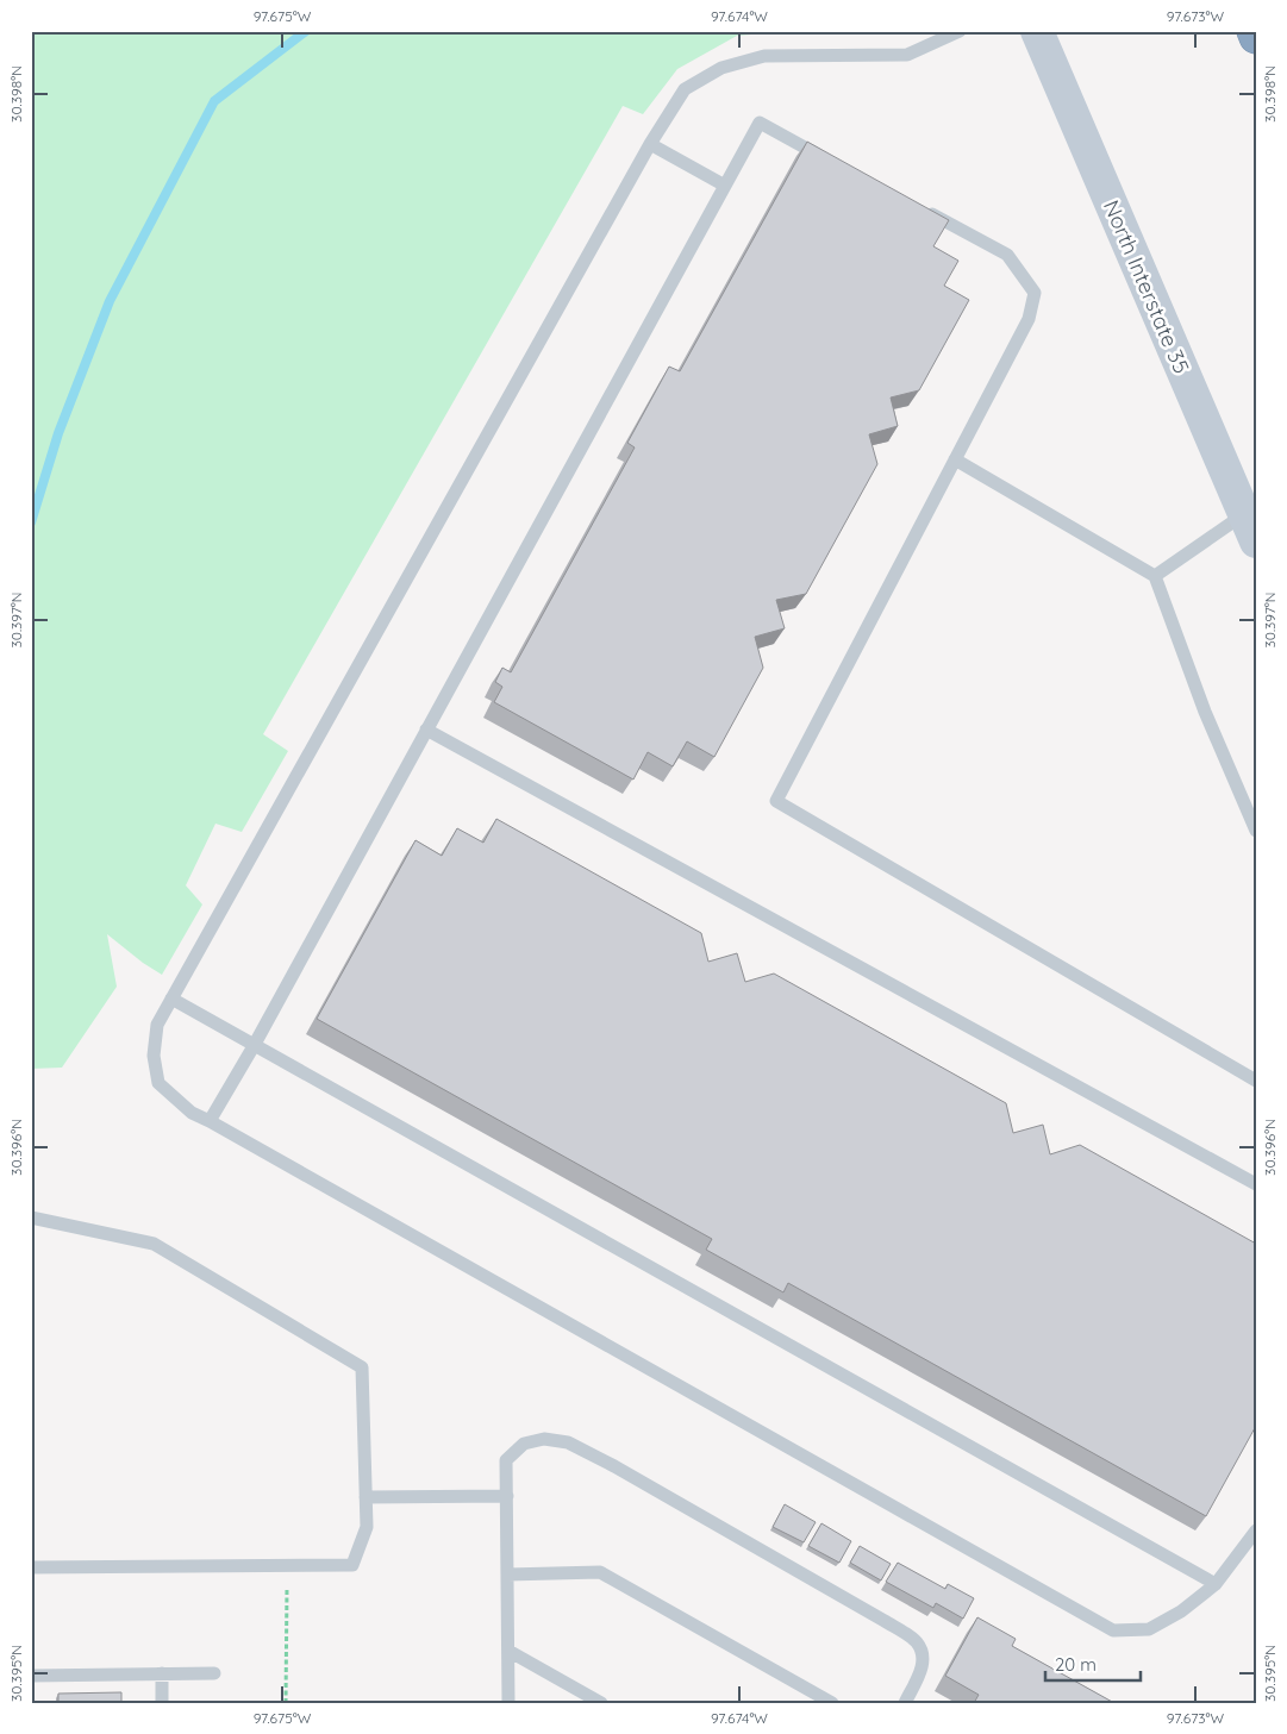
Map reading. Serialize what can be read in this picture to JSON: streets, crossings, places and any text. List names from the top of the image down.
{
  "streets": {
    "main road": ["North Interstate 35"]
  },
  "scale_bar": "20 m",
  "coordinates": [
    "97.675°W",
    "97.674°W",
    "97.673°W",
    "30.398°N",
    "30.397°N",
    "30.396°N",
    "30.395°N"
  ]
}
